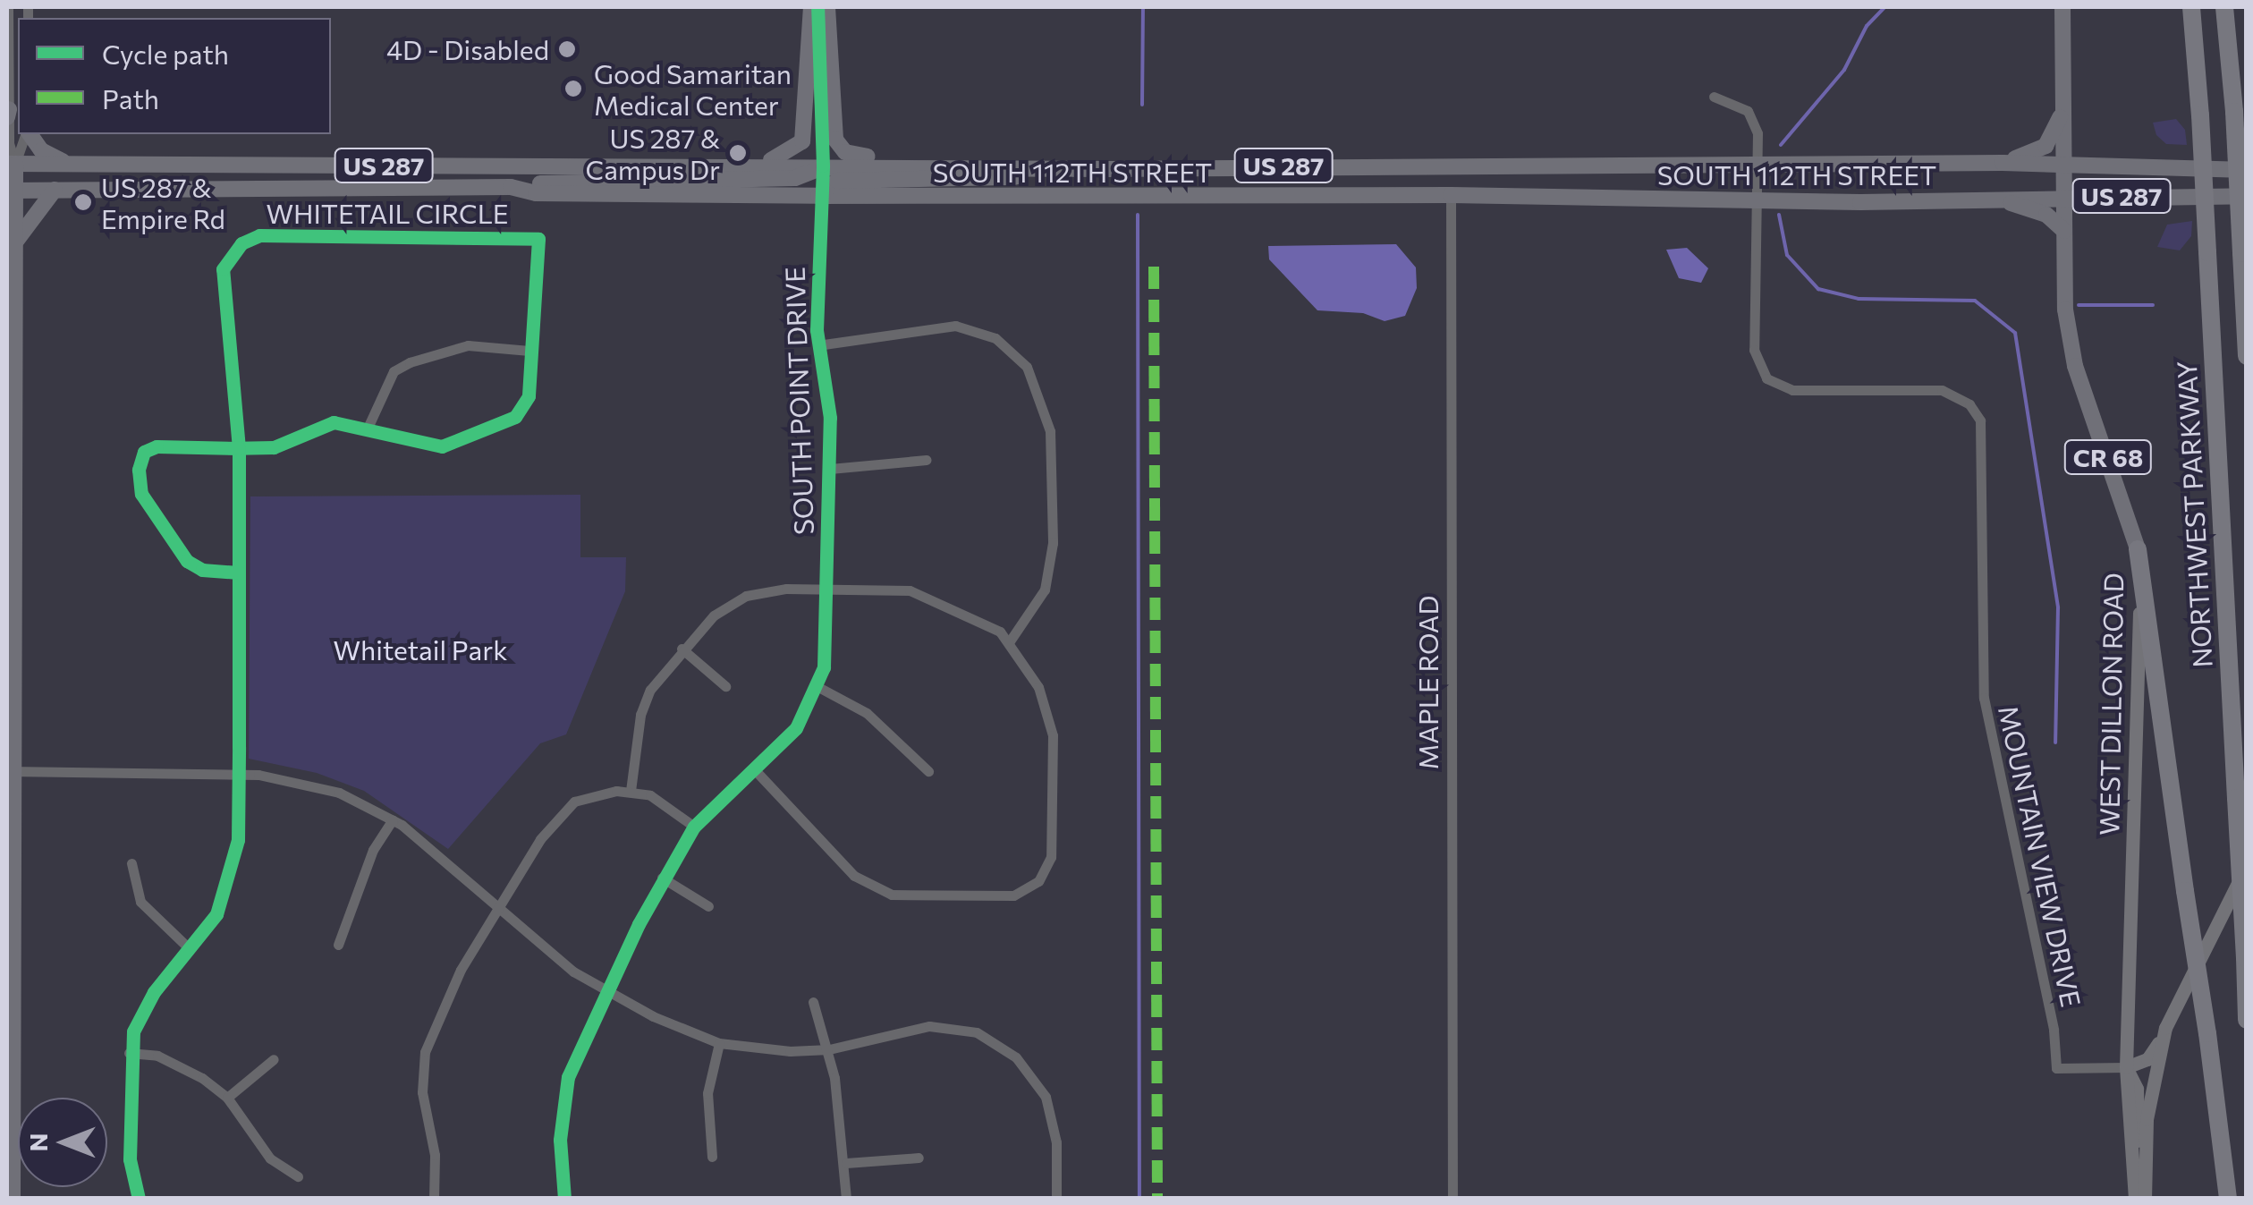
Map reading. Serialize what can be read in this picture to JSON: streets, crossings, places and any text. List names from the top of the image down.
{
  "streets": {
    "highway": ["NORTHWEST PARKWAY"],
    "main road": [
      "US 287",
      "SOUTH 112TH STREET",
      "CR 68",
      "MAPLE ROAD",
      "WEST DILLON ROAD"
    ],
    "street": ["WHITETAIL CIRCLE", "SOUTH POINT DRIVE", "MOUNTAIN VIEW DRIVE"]
  },
  "crossings": [
    ["SOUTH 112TH STREET", "SOUTH POINT DRIVE"],
    ["SOUTH 112TH STREET", "MAPLE ROAD"],
    ["SOUTH 112TH STREET", "WEST DILLON ROAD"],
    ["SOUTH 112TH STREET", "MOUNTAIN VIEW DRIVE"],
    ["WEST DILLON ROAD", "MOUNTAIN VIEW DRIVE"]
  ],
  "parks": ["Whitetail Park"],
  "places": [
    "4D - Disabled",
    "Good Samaritan Medical Center",
    "US 287 & Campus Dr",
    "US 287 & Empire Rd"
  ],
  "legend": ["Cycle path", "Path"],
  "north": "left"
}
